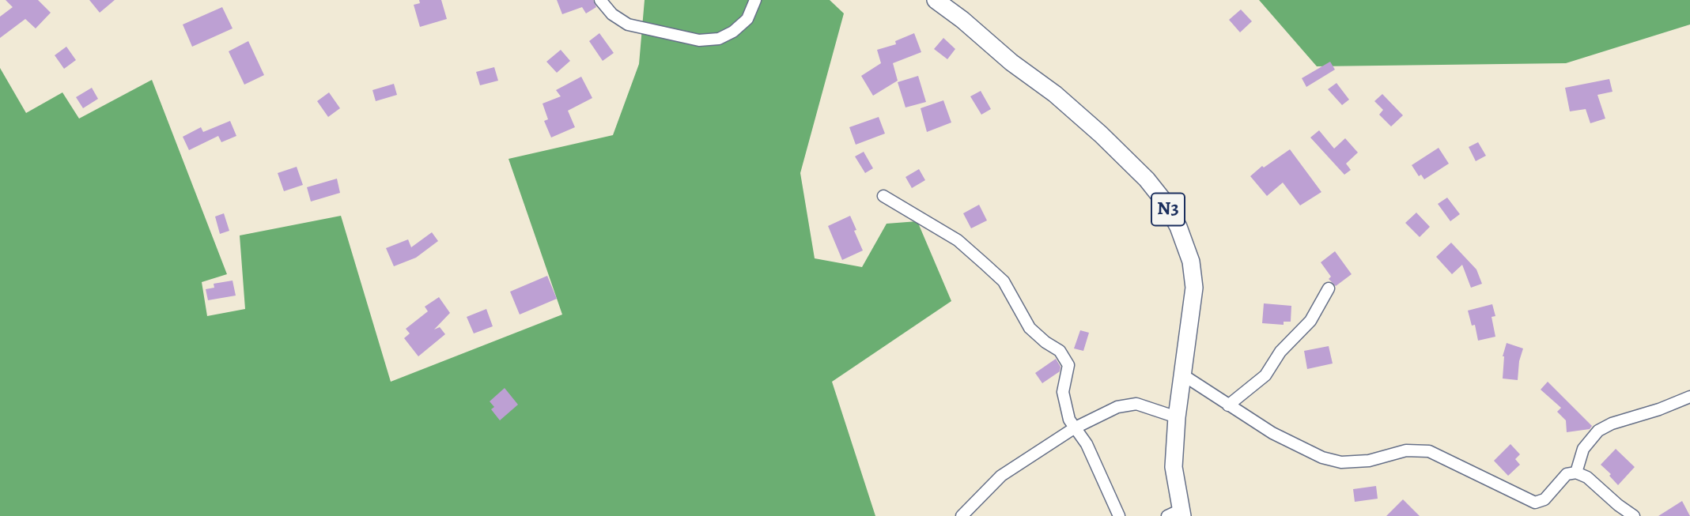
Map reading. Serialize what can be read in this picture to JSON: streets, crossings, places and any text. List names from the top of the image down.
{
  "streets": {
    "main road": ["N3"]
  }
}
